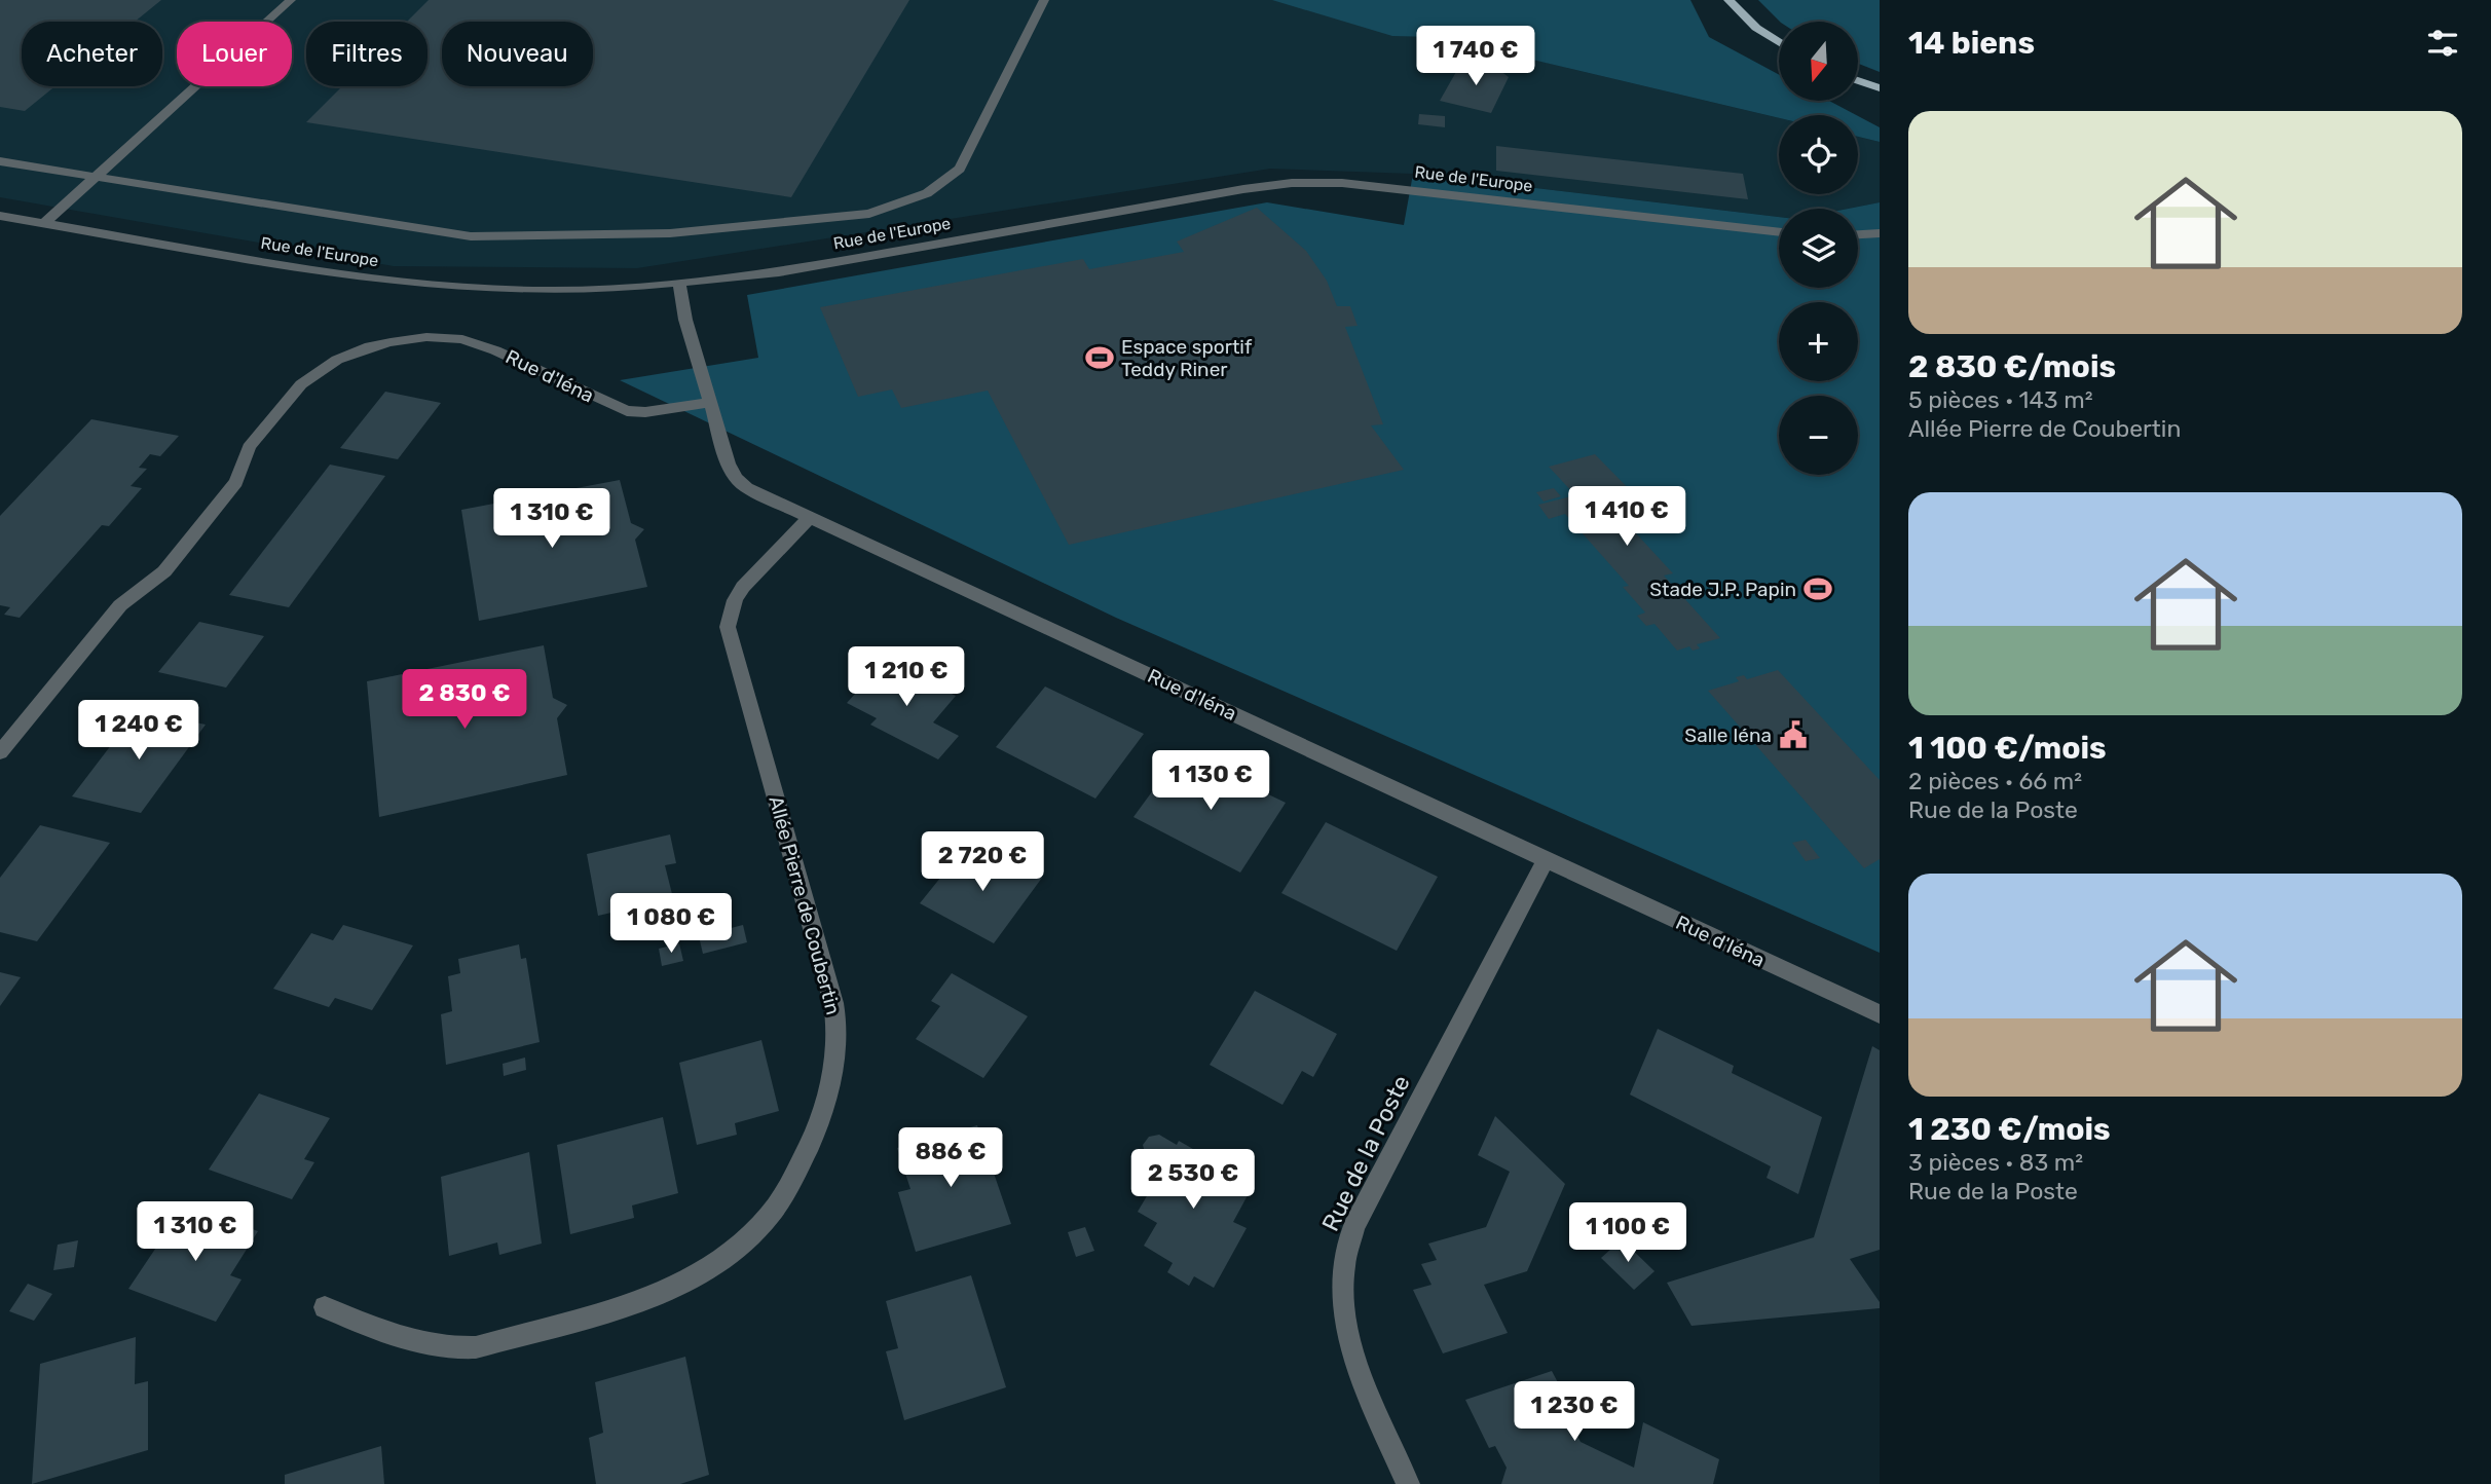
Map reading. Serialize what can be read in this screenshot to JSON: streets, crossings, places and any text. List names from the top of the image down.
{
  "streets": {
    "street": [
      "Rue de l'Europe",
      "Rue d'Iéna",
      "Allée Pierre de Coubertin",
      "Rue de la Poste"
    ]
  },
  "crossings": [
    ["Rue de l'Europe", "Rue d'Iéna"],
    ["Rue d'Iéna", "Allée Pierre de Coubertin"],
    ["Rue d'Iéna", "Rue de la Poste"]
  ],
  "places": {
    "sports": ["Espace sportif Teddy Riner", "Stade J.P. Papin"],
    "public building": ["Salle Iéna"]
  },
  "north": "bottom",
  "page": {
    "heading": "14 biens",
    "map_buttons": ["+", "−"],
    "chip": [
      "Acheter",
      "Louer",
      "Filtres",
      "Nouveau"
    ],
    "price": [
      "1 740 €",
      "1 410 €",
      "1 310 €",
      "1 210 €",
      "2 830 €",
      "1 240 €",
      "1 130 €",
      "2 720 €",
      "1 080 €",
      "886 €",
      "2 530 €",
      "1 310 €",
      "1 100 €",
      "1 230 €"
    ],
    "list": [
      {
        "name": "2 830 €/mois",
        "note": "5 pièces · 143 m² · Allée Pierre de Coubertin"
      },
      {
        "name": "1 100 €/mois",
        "note": "2 pièces · 66 m² · Rue de la Poste"
      },
      {
        "name": "1 230 €/mois",
        "note": "3 pièces · 83 m² · Rue de la Poste"
      }
    ]
  }
}
